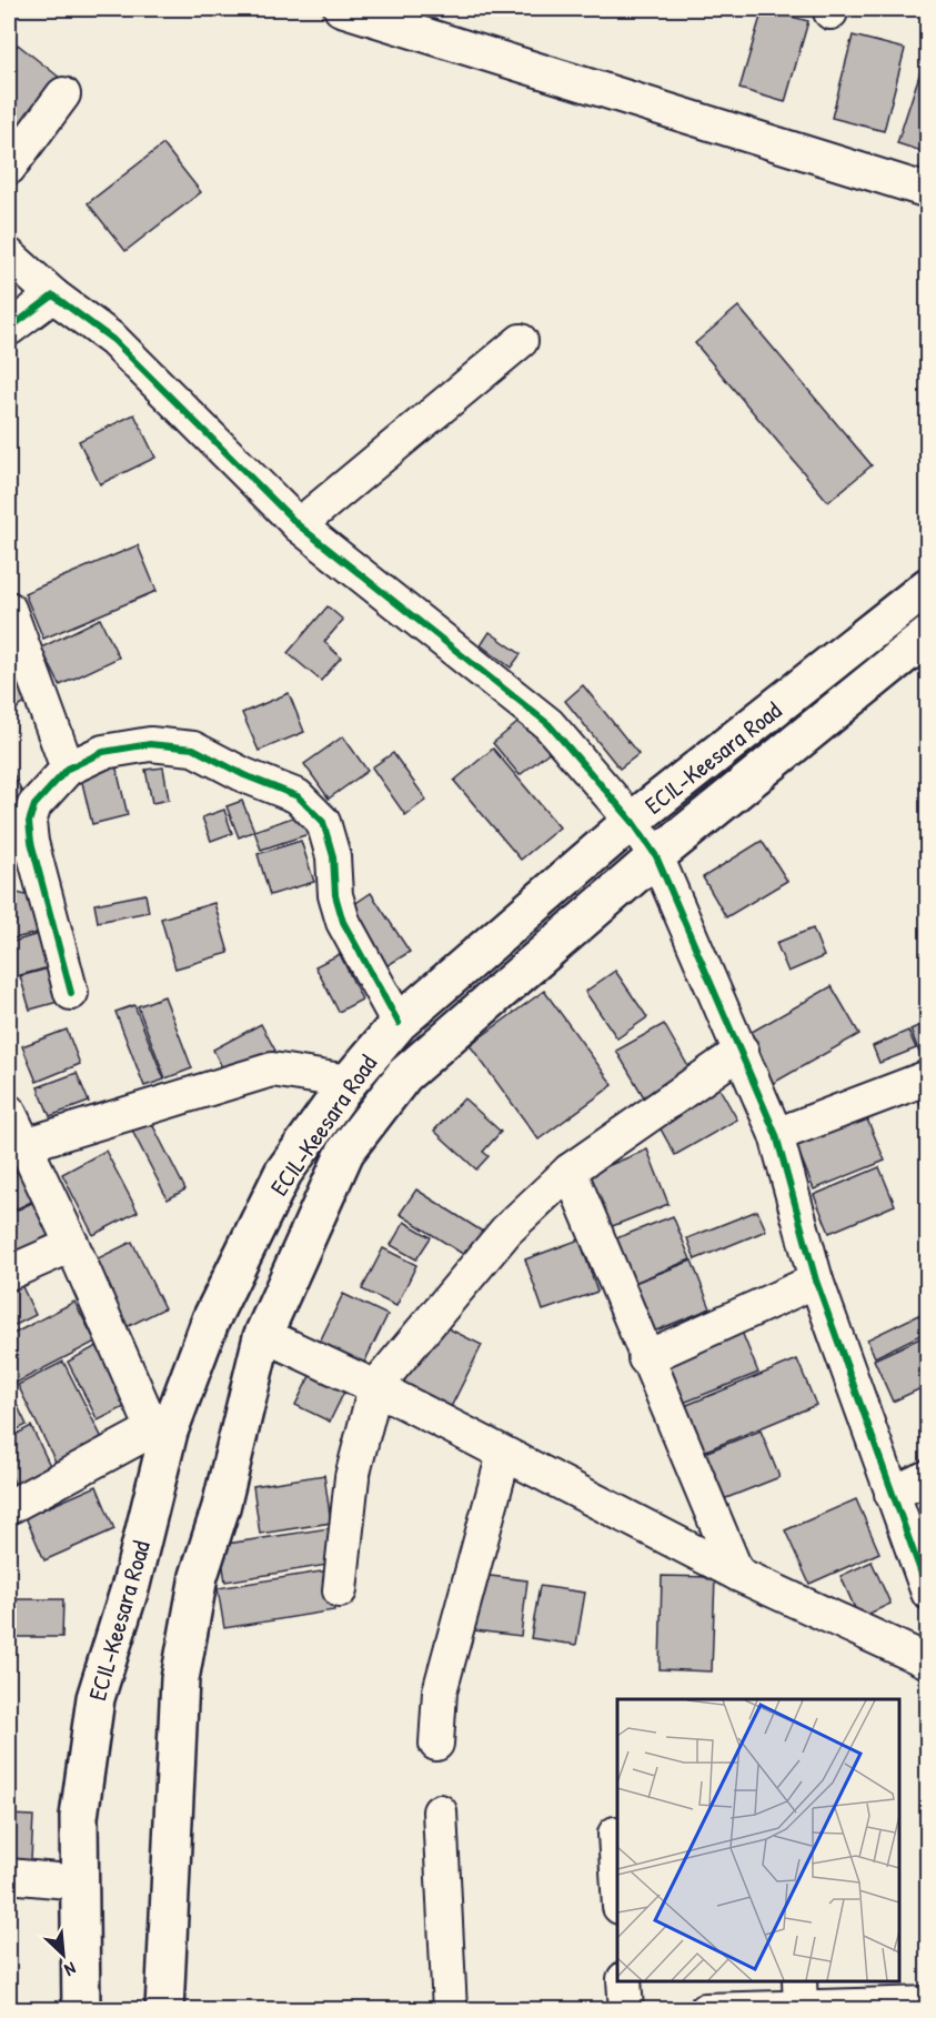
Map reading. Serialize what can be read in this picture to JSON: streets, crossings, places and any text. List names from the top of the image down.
{
  "streets": {
    "main road": ["ECIL-Keesara Road"]
  },
  "north": "bottom right"
}
